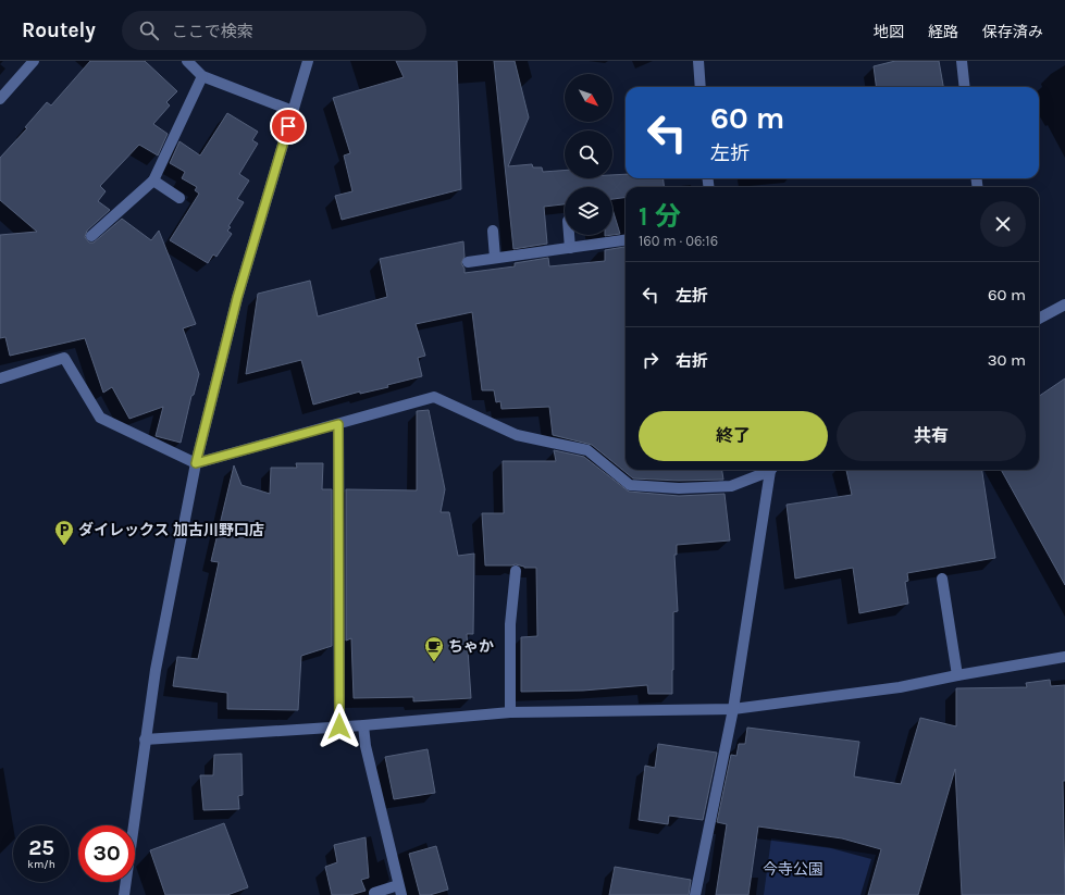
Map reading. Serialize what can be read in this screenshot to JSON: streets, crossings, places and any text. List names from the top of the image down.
{
  "parks": ["今寺公園"],
  "places": {
    "parking": ["ダイレックス 加古川野口店"],
    "cafe": ["ちゃか"]
  },
  "north": "bottom right",
  "page": {
    "header": "Routely",
    "search": "ここで検索",
    "nav": ["地図", "経路", "保存済み"],
    "turn": ["60 m", "左折"],
    "heading": ["1 分", "160 m · 06:16"],
    "list": [
      {
        "name": "左折",
        "value": "60 m"
      },
      {
        "name": "右折",
        "value": "30 m"
      }
    ],
    "buttons": ["終了", "共有"],
    "speed": "25 km/h",
    "limit": "30"
  }
}
